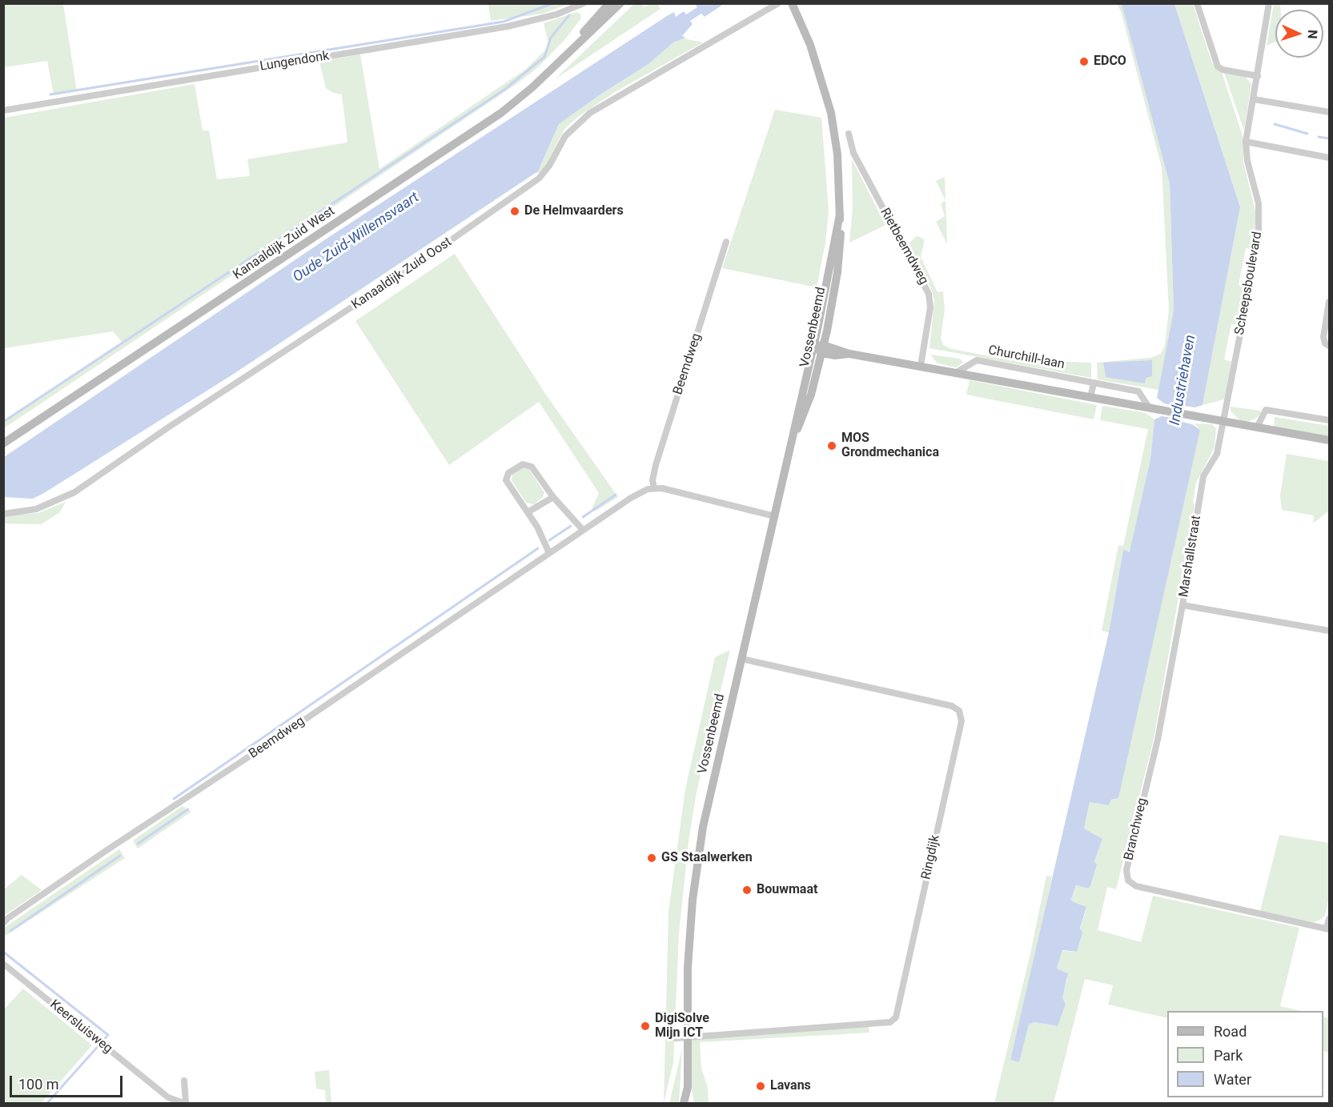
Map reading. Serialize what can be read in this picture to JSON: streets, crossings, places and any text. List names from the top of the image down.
{
  "streets": {
    "main road": ["Kanaaldijk Zuid West", "Vossenbeemd", "Churchill-laan"],
    "street": [
      "Lungendonk",
      "Rietbeemdweg",
      "Kanaaldijk Zuid Oost",
      "Scheepsboulevard",
      "Beemdweg",
      "Marshallstraat",
      "Branchweg",
      "Ringdijk",
      "Keersluisweg"
    ]
  },
  "crossings": [
    ["Rietbeemdweg", "Churchill-laan"],
    ["Scheepsboulevard", "Churchill-laan"],
    ["Scheepsboulevard", "Marshallstraat"],
    ["Vossenbeemd", "Churchill-laan"],
    ["Vossenbeemd", "Ringdijk"],
    ["Churchill-laan", "Marshallstraat"],
    ["Marshallstraat", "Branchweg"]
  ],
  "water": ["Oude Zuid-Willemsvaart", "Industriehaven"],
  "places": [
    "EDCO",
    "De Helmvaarders",
    "MOS Grondmechanica",
    "GS Staalwerken",
    "Bouwmaat",
    "DigiSolve Mijn ICT",
    "Lavans"
  ],
  "legend": ["Road", "Park", "Water"],
  "scale_bar": "100 m",
  "north": "right"
}
